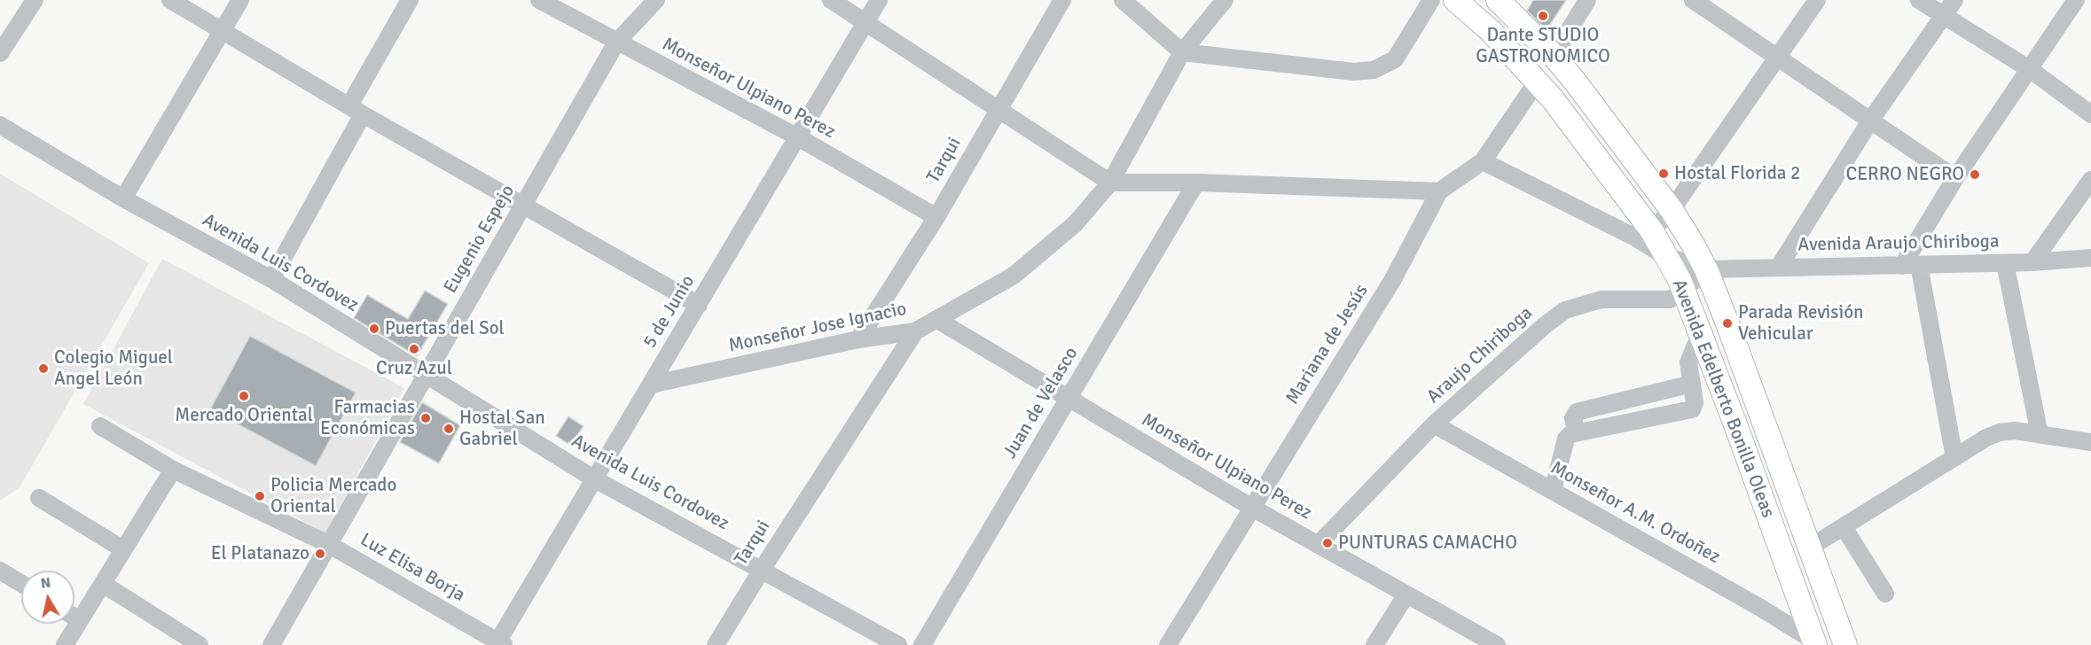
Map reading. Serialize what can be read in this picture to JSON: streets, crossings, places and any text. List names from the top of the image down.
{
  "streets": {
    "main road": ["Avenida Edelberto Bonilla Oleas"],
    "street": [
      "Monseñor Ulpiano Perez",
      "Tarqui",
      "Eugenio Espejo",
      "Avenida Araujo Chiriboga",
      "Avenida Luis Cordovez",
      "5 de Junio",
      "Monseñor Jose Ignacio",
      "Mariana de Jesús",
      "Araujo Chiriboga",
      "Juan de Velasco",
      "Monseñor A.M. Ordoñez",
      "Luz Elisa Borja"
    ]
  },
  "crossings": [
    ["Monseñor Ulpiano Perez", "Tarqui"],
    ["Monseñor Ulpiano Perez", "Eugenio Espejo"],
    ["Monseñor Ulpiano Perez", "5 de Junio"],
    ["Monseñor Ulpiano Perez", "Monseñor Jose Ignacio"],
    ["Monseñor Ulpiano Perez", "Mariana de Jesús"],
    ["Monseñor Ulpiano Perez", "Araujo Chiriboga"],
    ["Monseñor Ulpiano Perez", "Juan de Velasco"],
    ["Tarqui", "Avenida Luis Cordovez"],
    ["Tarqui", "Monseñor Jose Ignacio"],
    ["Eugenio Espejo", "Avenida Luis Cordovez"],
    ["Eugenio Espejo", "Luz Elisa Borja"],
    ["Avenida Araujo Chiriboga", "Araujo Chiriboga"],
    ["Avenida Araujo Chiriboga", "Avenida Edelberto Bonilla Oleas"],
    ["Avenida Luis Cordovez", "5 de Junio"],
    ["5 de Junio", "Monseñor Jose Ignacio"],
    ["5 de Junio", "Luz Elisa Borja"],
    ["Mariana de Jesús", "Avenida Edelberto Bonilla Oleas"],
    ["Araujo Chiriboga", "Avenida Edelberto Bonilla Oleas"],
    ["Araujo Chiriboga", "Monseñor A.M. Ordoñez"],
    ["Avenida Edelberto Bonilla Oleas", "Monseñor A.M. Ordoñez"]
  ],
  "places": [
    "Dante STUDIO GASTRONOMICO",
    "Hostal Florida 2",
    "CERRO NEGRO",
    "Parada Revisión Vehicular",
    "Puertas del Sol",
    "Cruz Azul",
    "Colegio Miguel Angel León",
    "Mercado Oriental",
    "Farmacias Económicas",
    "Hostal San Gabriel",
    "Policia Mercado Oriental",
    "PUNTURAS CAMACHO",
    "El Platanazo"
  ],
  "north": "top"
}
